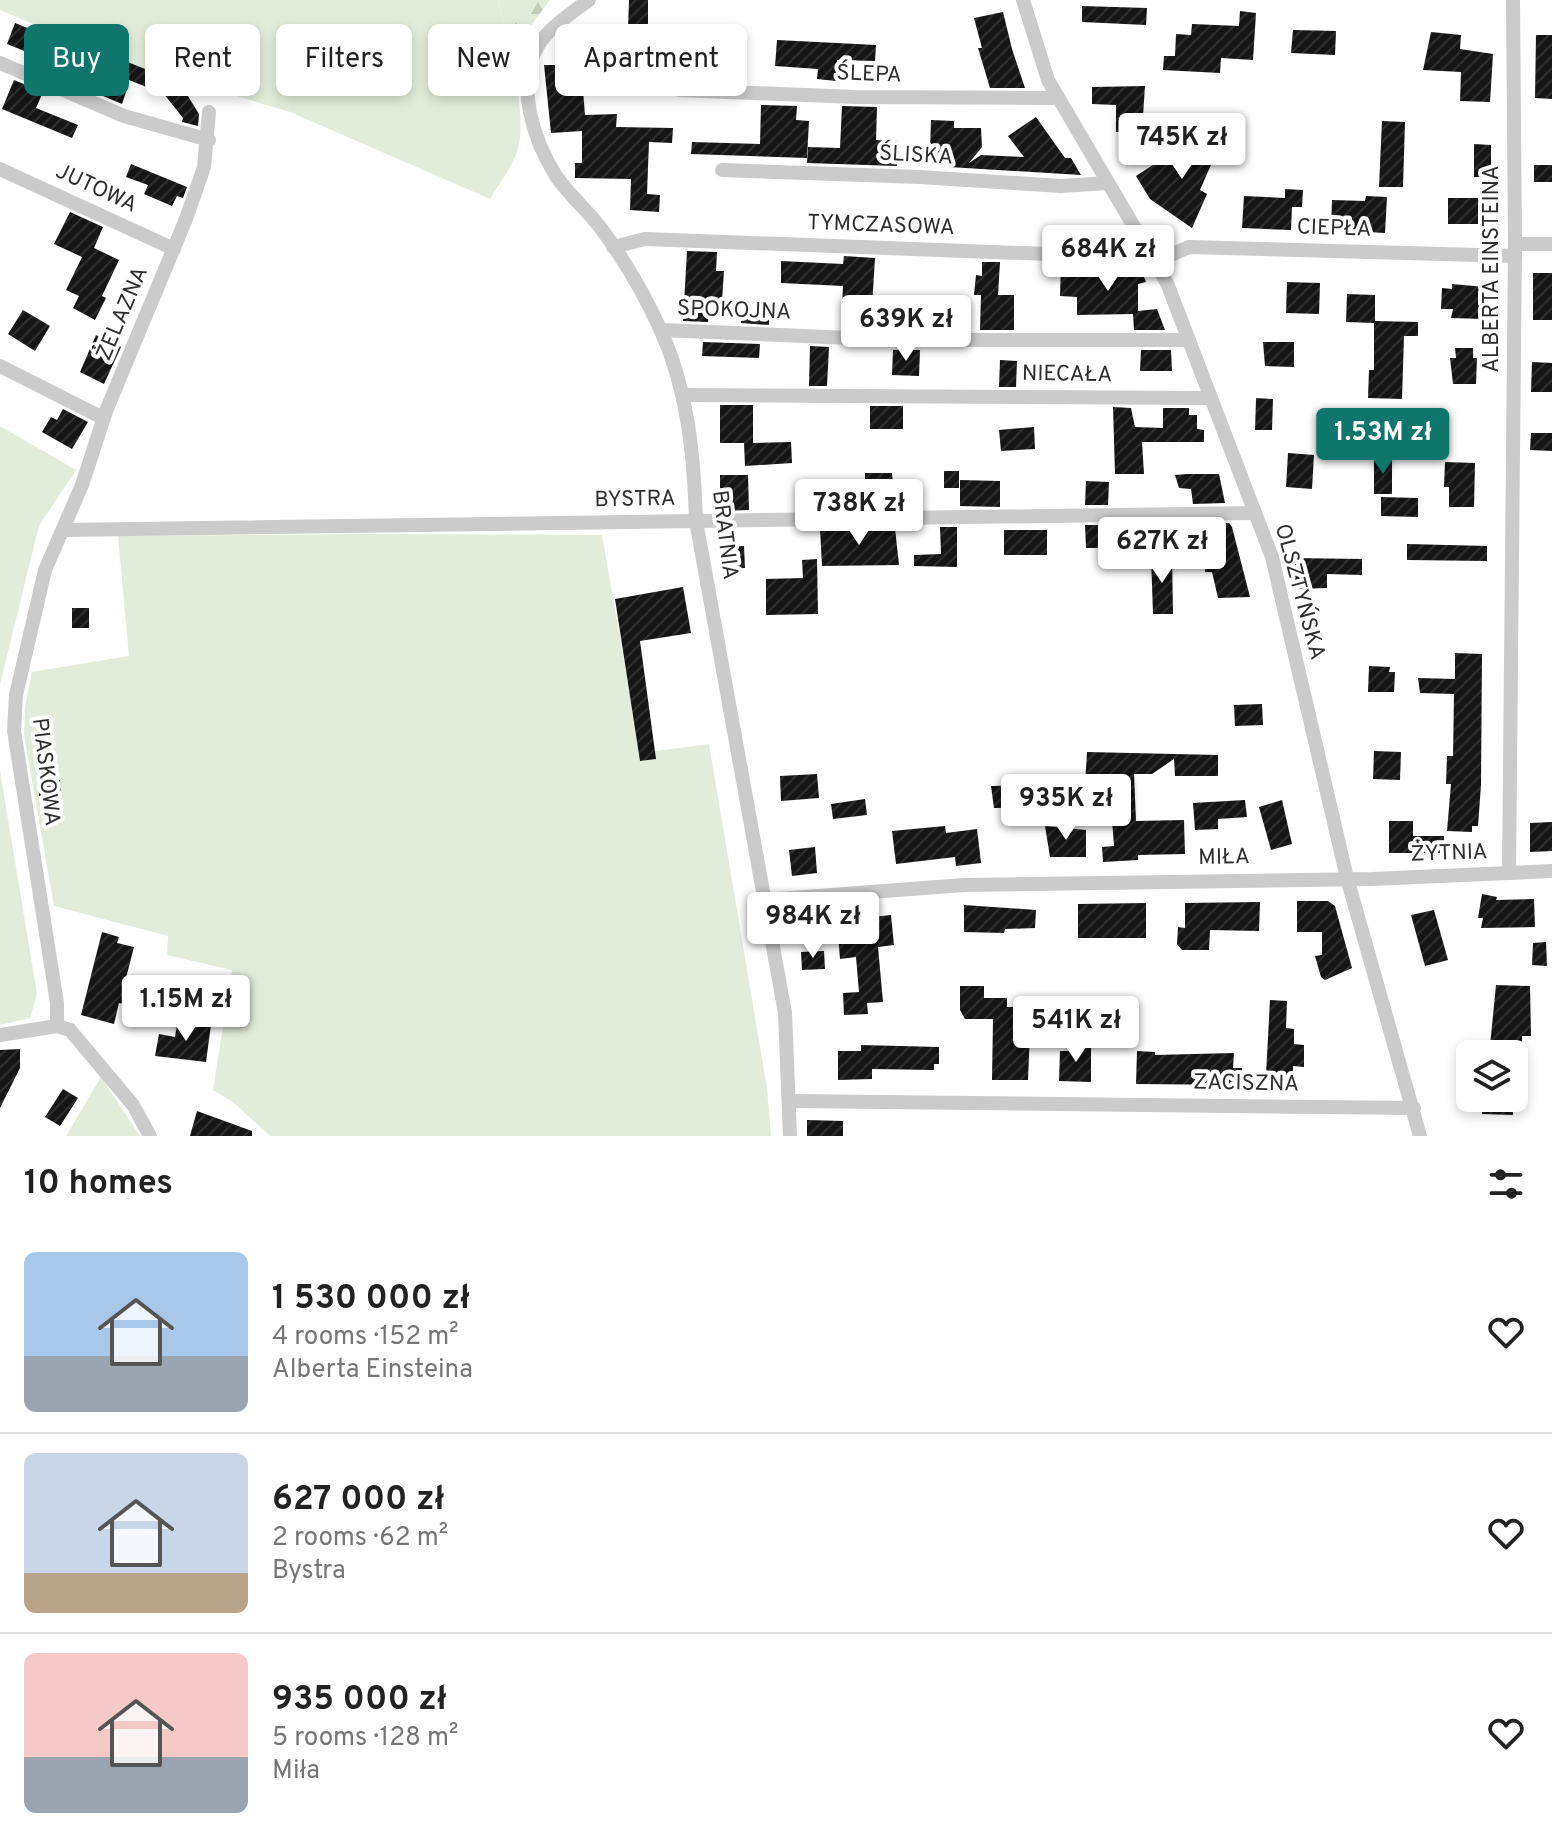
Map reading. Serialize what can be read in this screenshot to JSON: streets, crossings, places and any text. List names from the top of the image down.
{
  "streets": {
    "street": [
      "ŚLEPA",
      "ŚLISKA",
      "JUTOWA",
      "TYMCZASOWA",
      "CIEPŁA",
      "ALBERTA EINSTEINA",
      "SPOKOJNA",
      "ŻELAZNA",
      "NIECAŁA",
      "BYSTRA",
      "BRATNIA",
      "OLSZTYŃSKA",
      "PIASKOWA",
      "ŻYTNIA",
      "MIŁA",
      "ZACISZNA"
    ]
  },
  "crossings": [
    ["ŚLEPA", "OLSZTYŃSKA"],
    ["ŚLISKA", "OLSZTYŃSKA"],
    ["JUTOWA", "ŻELAZNA"],
    ["TYMCZASOWA", "CIEPŁA"],
    ["TYMCZASOWA", "BRATNIA"],
    ["TYMCZASOWA", "OLSZTYŃSKA"],
    ["CIEPŁA", "ALBERTA EINSTEINA"],
    ["CIEPŁA", "OLSZTYŃSKA"],
    ["ALBERTA EINSTEINA", "ŻYTNIA"],
    ["SPOKOJNA", "BRATNIA"],
    ["SPOKOJNA", "OLSZTYŃSKA"],
    ["ŻELAZNA", "BYSTRA"],
    ["ŻELAZNA", "PIASKOWA"],
    ["NIECAŁA", "BRATNIA"],
    ["NIECAŁA", "OLSZTYŃSKA"],
    ["BYSTRA", "BRATNIA"],
    ["BYSTRA", "OLSZTYŃSKA"],
    ["BYSTRA", "PIASKOWA"],
    ["BRATNIA", "MIŁA"],
    ["BRATNIA", "ZACISZNA"],
    ["OLSZTYŃSKA", "ŻYTNIA"],
    ["OLSZTYŃSKA", "MIŁA"],
    ["OLSZTYŃSKA", "ZACISZNA"],
    ["ŻYTNIA", "MIŁA"]
  ],
  "page": {
    "chip": [
      "Buy",
      "Rent",
      "Filters",
      "New",
      "Apartment"
    ],
    "price": [
      "745K zł",
      "684K zł",
      "639K zł",
      "1.53M zł",
      "738K zł",
      "627K zł",
      "935K zł",
      "984K zł",
      "1.15M zł",
      "541K zł"
    ],
    "heading": "10 homes",
    "list": [
      {
        "name": "1 530 000 zł",
        "note": "4 rooms · 152 m² · Alberta Einsteina"
      },
      {
        "name": "627 000 zł",
        "note": "2 rooms · 62 m² · Bystra"
      },
      {
        "name": "935 000 zł",
        "note": "5 rooms · 128 m² · Miła"
      }
    ]
  }
}
